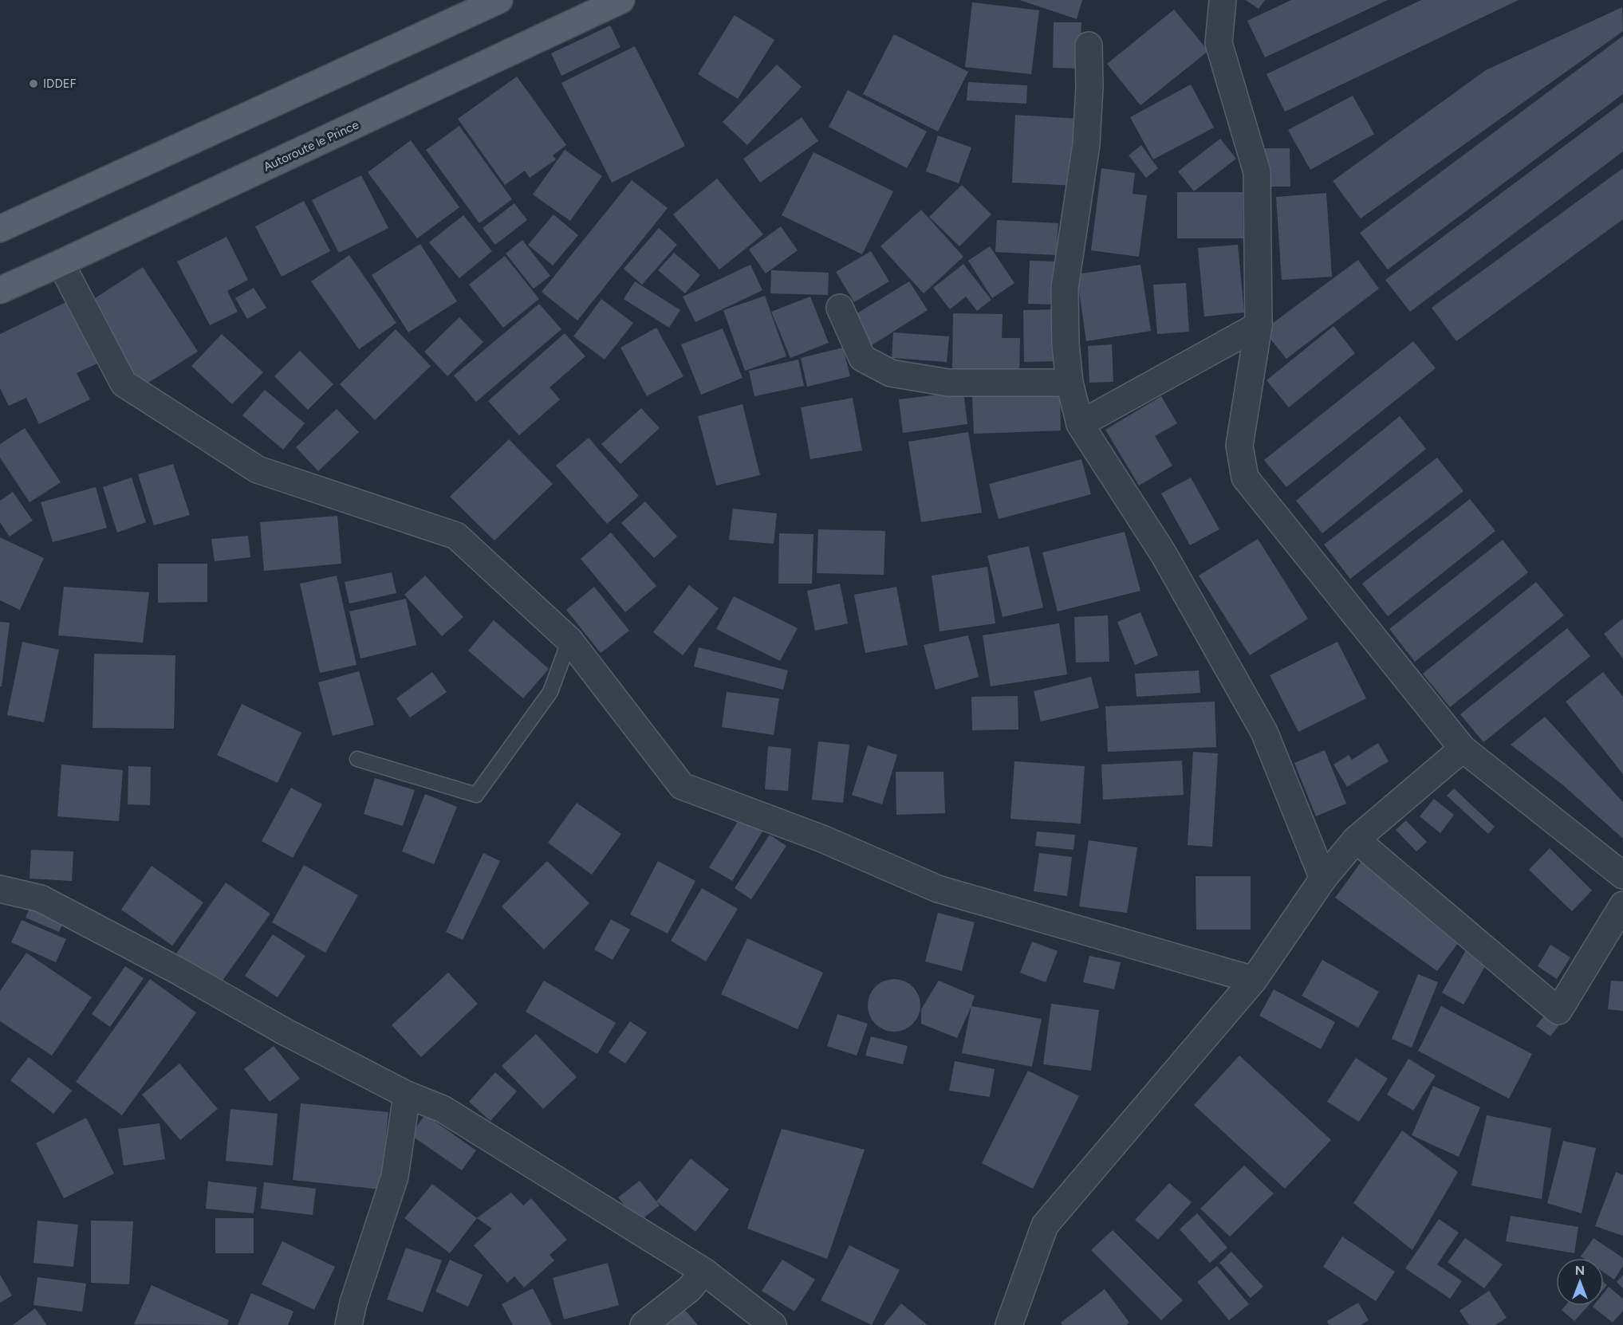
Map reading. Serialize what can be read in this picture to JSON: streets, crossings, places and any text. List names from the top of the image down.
{
  "streets": {
    "main road": ["Autoroute le Prince"]
  },
  "places": ["IDDEF"],
  "north": "top"
}
